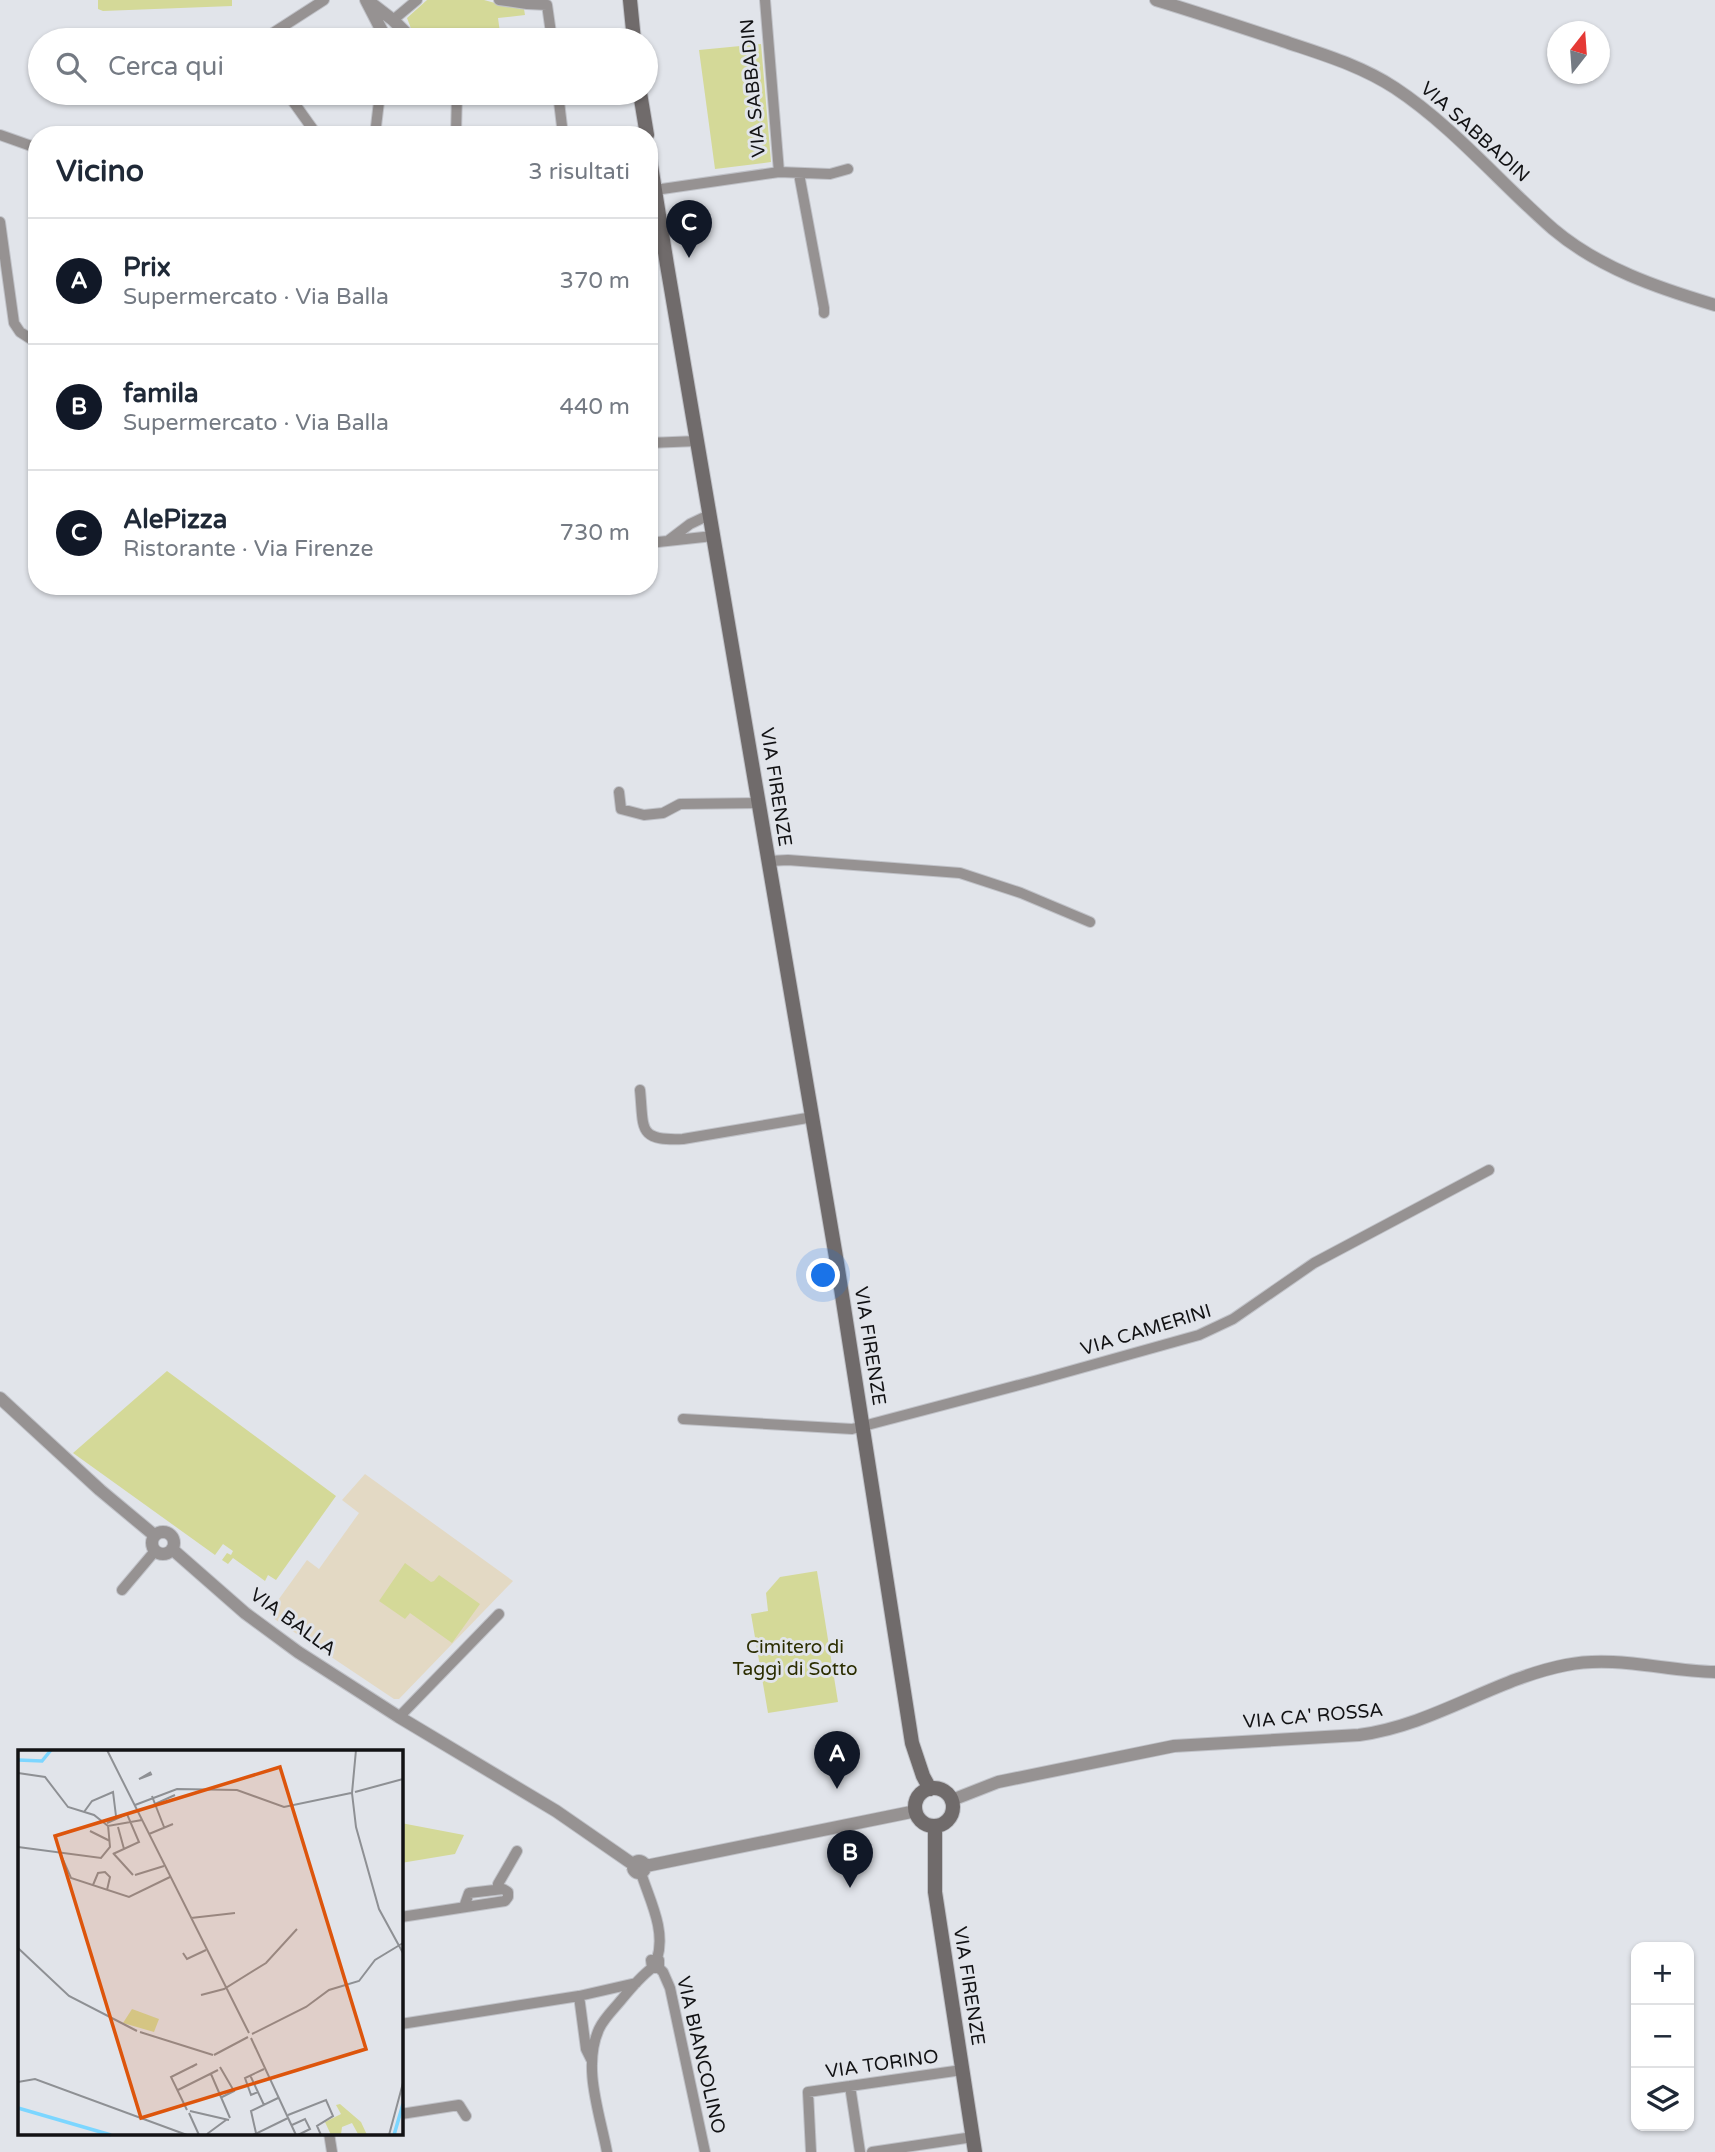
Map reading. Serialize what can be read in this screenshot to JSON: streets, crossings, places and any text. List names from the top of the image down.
{
  "streets": {
    "main road": ["VIA FIRENZE"],
    "street": [
      "VIA SABBADIN",
      "VIA CAMERINI",
      "VIA BALLA",
      "VIA CA' ROSSA",
      "VIA BIANCOLINO",
      "VIA TORINO"
    ]
  },
  "crossings": [
    ["VIA FIRENZE", "VIA CAMERINI"],
    ["VIA FIRENZE", "VIA CA' ROSSA"],
    ["VIA FIRENZE", "VIA TORINO"]
  ],
  "parks": ["Cimitero di Taggì di Sotto"],
  "north": "top",
  "page": {
    "search": "Cerca qui",
    "heading": ["Vicino", "3 risultati"],
    "pins": ["C", "A", "B"],
    "list": [
      {
        "mark": "A",
        "name": "Prix",
        "note": "Supermercato · Via Balla",
        "value": "370 m"
      },
      {
        "mark": "B",
        "name": "famila",
        "note": "Supermercato · Via Balla",
        "value": "440 m"
      },
      {
        "mark": "C",
        "name": "AlePizza",
        "note": "Ristorante · Via Firenze",
        "value": "730 m"
      }
    ],
    "map_buttons": ["+", "−"]
  }
}
